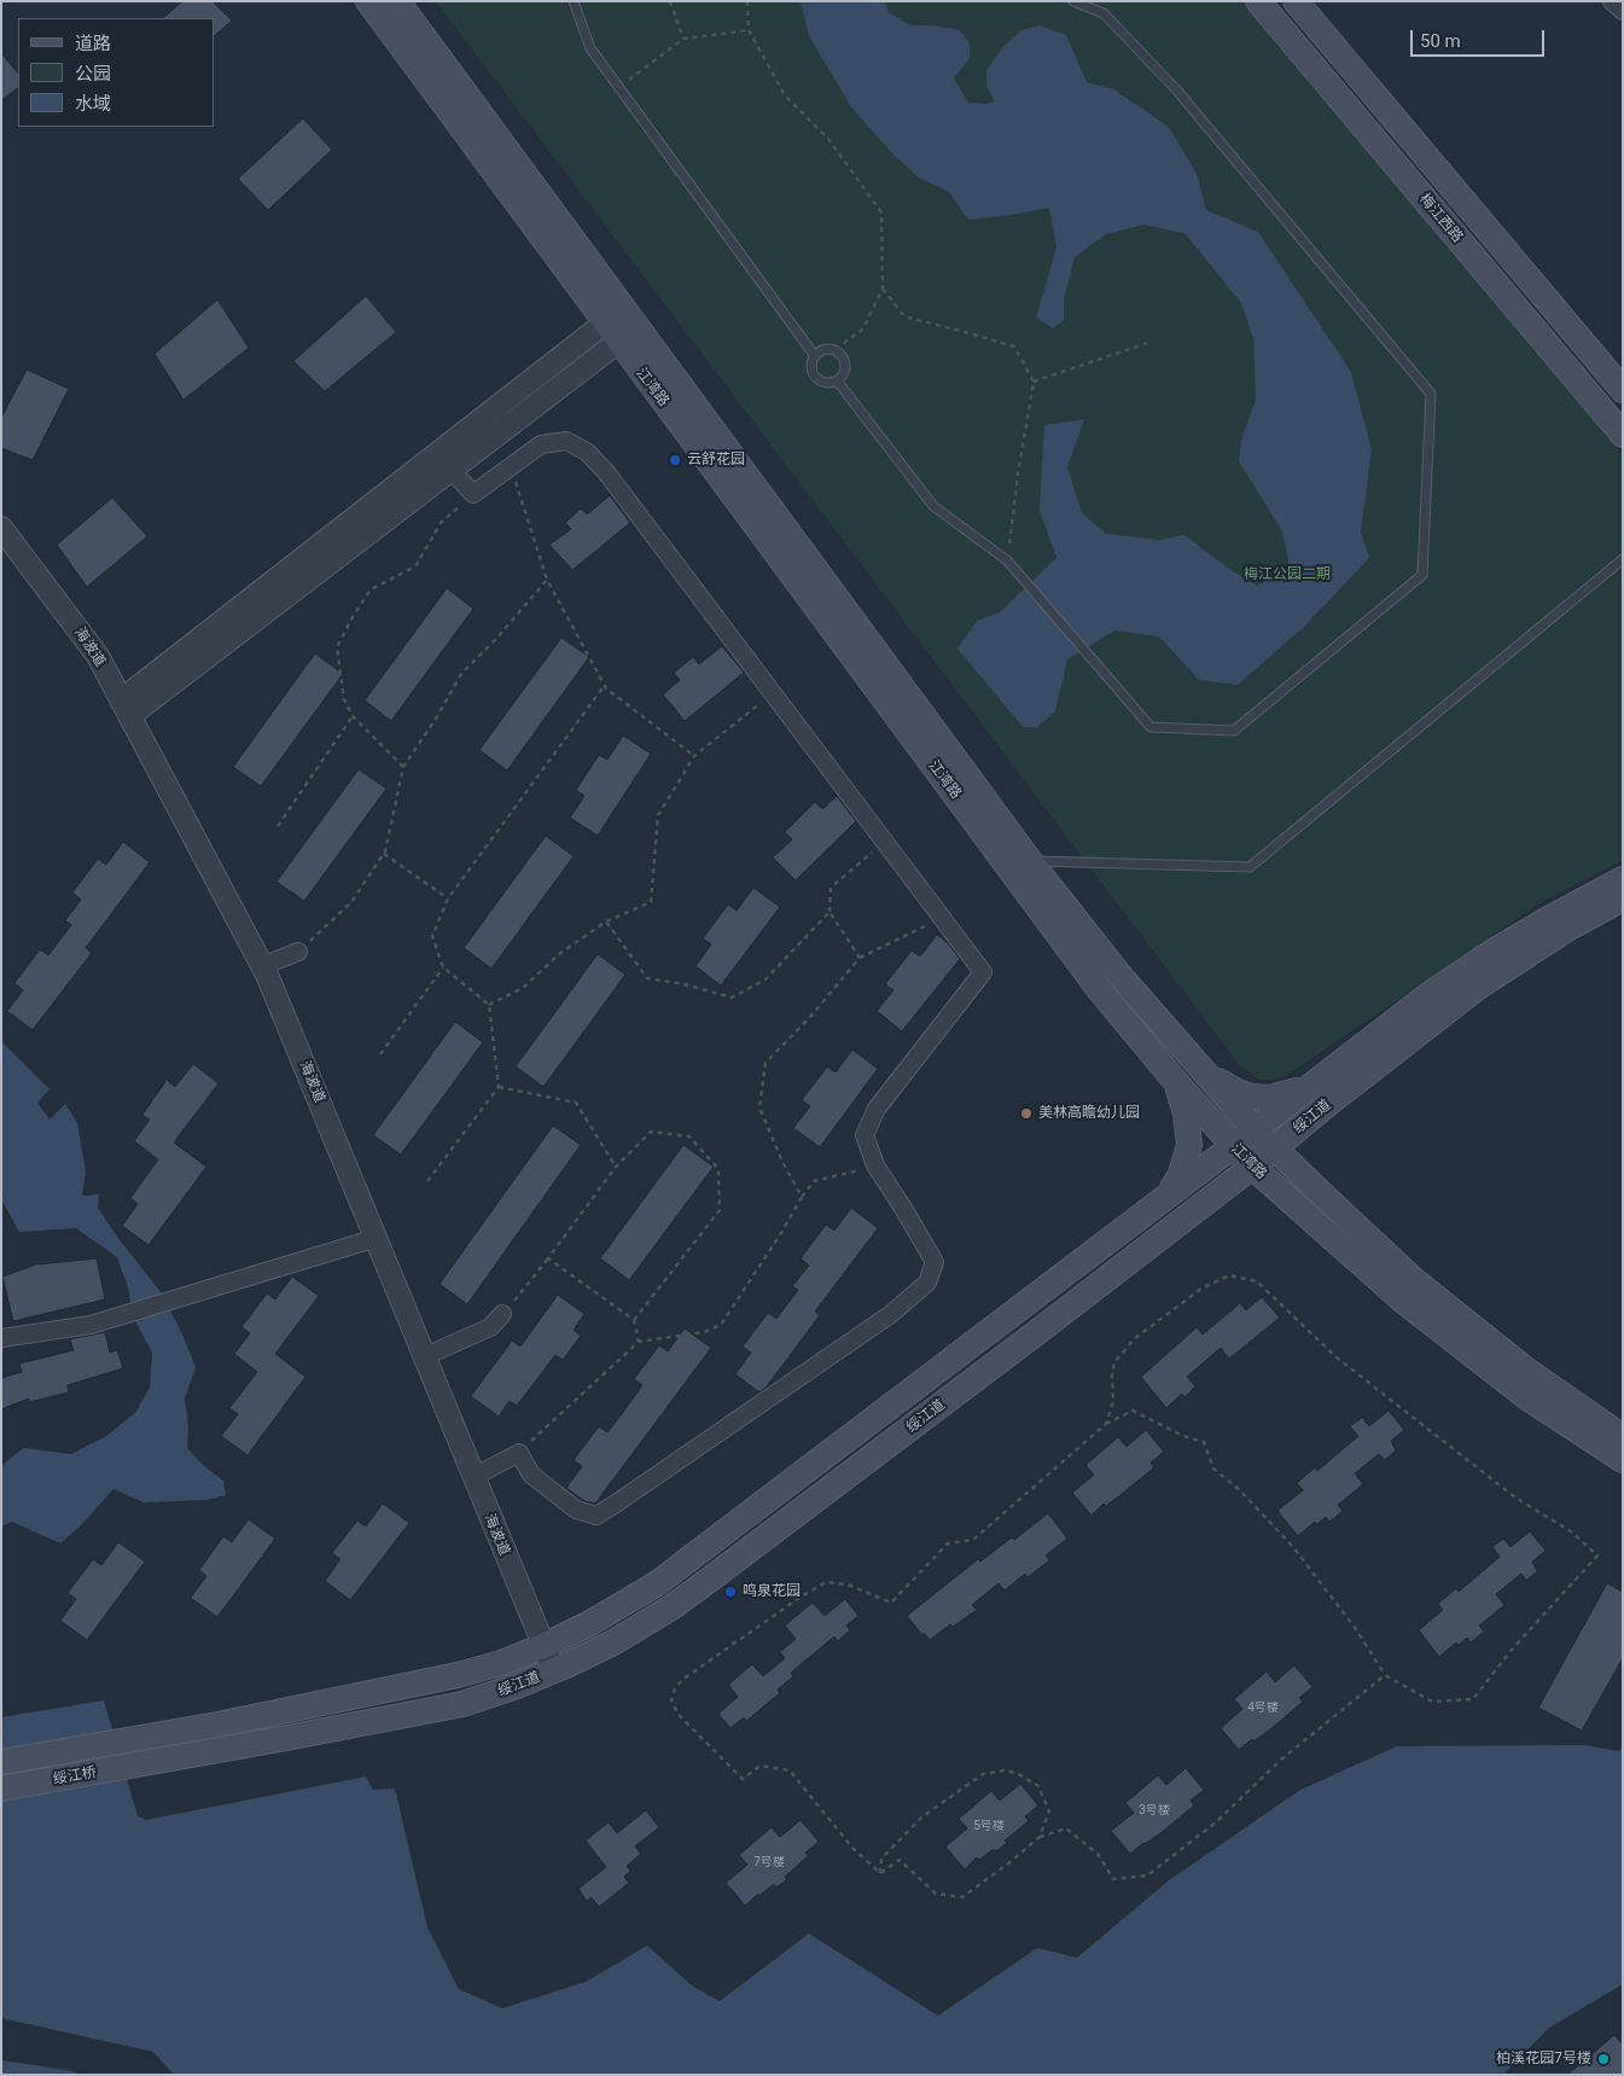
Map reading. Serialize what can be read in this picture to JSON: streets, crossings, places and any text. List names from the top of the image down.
{
  "streets": {
    "main road": [
      "梅江西路",
      "江湾路",
      "绥江道",
      "绥江桥"
    ],
    "street": ["海波道"]
  },
  "crossings": [
    ["江湾路", "绥江道"],
    ["海波道", "绥江道"],
    ["绥江道", "绥江桥"]
  ],
  "parks": ["梅江公园二期"],
  "places": [
    "云舒花园",
    "美林高瞻幼儿园",
    "鸣泉花园",
    "柏溪花园7号楼"
  ],
  "house_numbers": [
    "4号楼",
    "3号楼",
    "5号楼",
    "7号楼"
  ],
  "legend": ["道路", "公园", "水域"],
  "scale_bar": "50 m"
}
